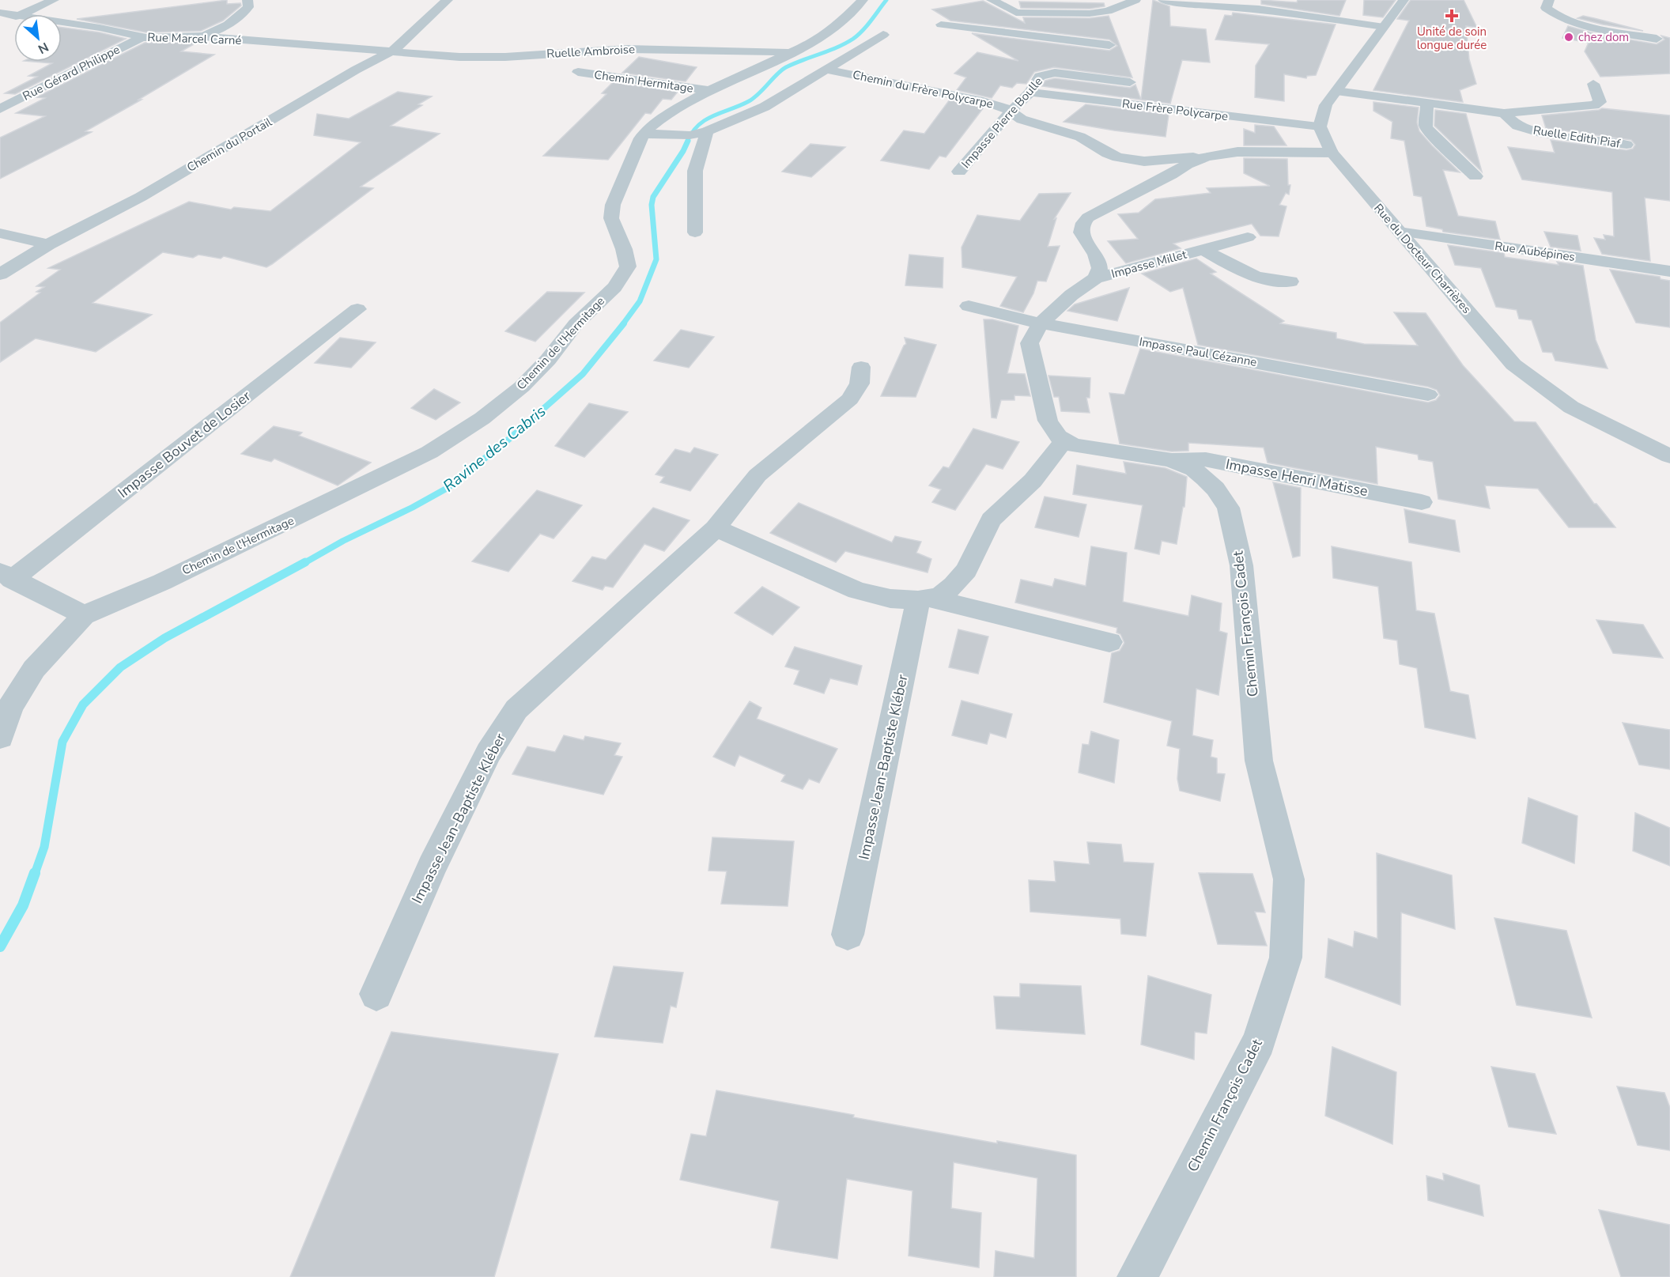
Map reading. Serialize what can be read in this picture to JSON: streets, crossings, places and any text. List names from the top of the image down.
{
  "streets": {
    "street": [
      "Rue Marcel Carné",
      "Ruelle Ambroise",
      "Rue Gérard Philippe",
      "Chemin Hermitage",
      "Chemin du Frère Polycarpe",
      "Rue Frère Polycarpe",
      "Impasse Pierre Boulle",
      "Ruelle Edith Piaf",
      "Chemin du Portail",
      "Rue Aubépines",
      "Rue du Docteur Charrières",
      "Impasse Millet",
      "Chemin de l'Hermitage",
      "Impasse Paul Cézanne",
      "Impasse Bouvet de Losier",
      "Impasse Henri Matisse",
      "Chemin François Cadet",
      "Impasse Jean-Baptiste Kléber"
    ]
  },
  "crossings": [
    ["Rue Marcel Carné", "Ruelle Ambroise"],
    ["Rue Marcel Carné", "Rue Gérard Philippe"],
    ["Rue Marcel Carné", "Chemin du Portail"],
    ["Ruelle Ambroise", "Chemin du Portail"],
    ["Ruelle Ambroise", "Chemin de l'Hermitage"],
    ["Chemin Hermitage", "Chemin de l'Hermitage"],
    ["Chemin du Frère Polycarpe", "Impasse Pierre Boulle"],
    ["Chemin du Frère Polycarpe", "Chemin de l'Hermitage"],
    ["Rue Frère Polycarpe", "Impasse Pierre Boulle"],
    ["Rue Frère Polycarpe", "Rue du Docteur Charrières"],
    ["Rue Aubépines", "Rue du Docteur Charrières"],
    ["Impasse Henri Matisse", "Chemin François Cadet"]
  ],
  "water": ["Ravine des Cabris"],
  "places": {
    "health": ["Unité de soin longue durée"],
    "other": ["chez dom"]
  },
  "north": "bottom right"
}
